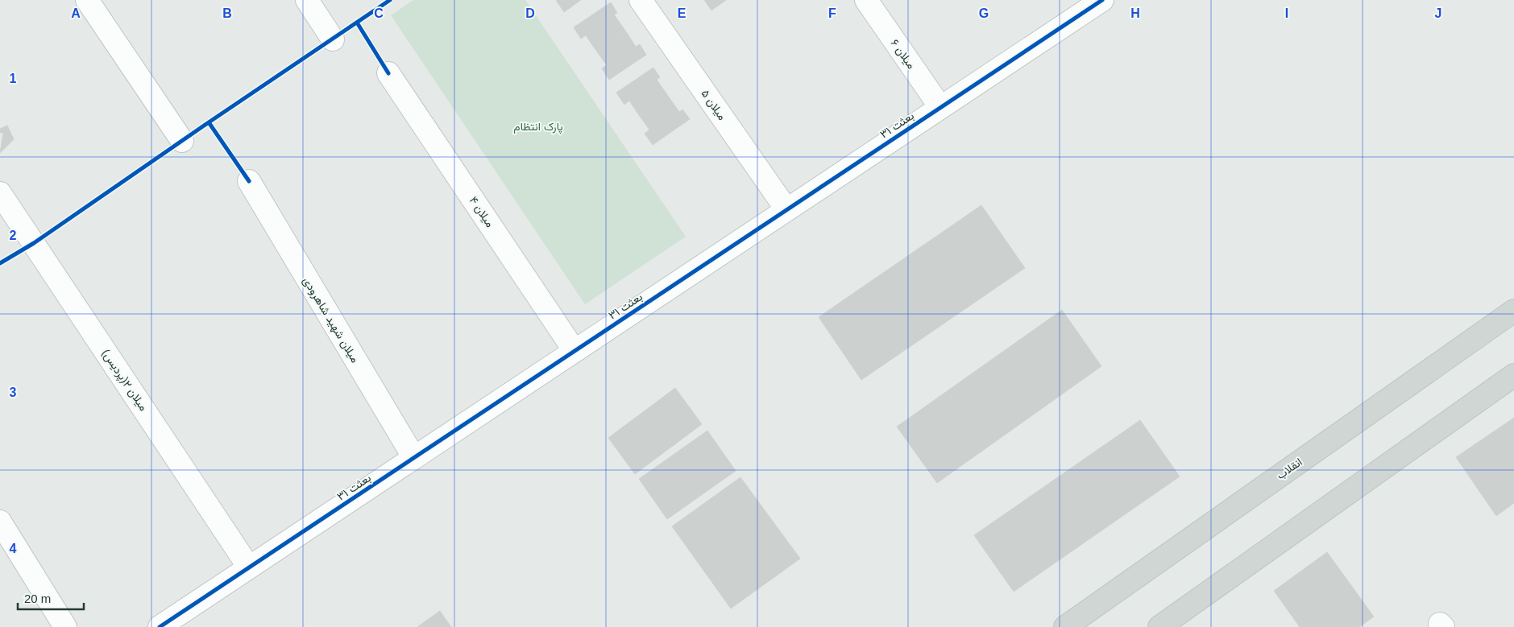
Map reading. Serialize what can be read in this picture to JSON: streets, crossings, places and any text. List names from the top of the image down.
{
  "streets": {
    "main road": ["انقلاب"],
    "street": [
      "میلان ۶",
      "میلان ۵",
      "بعثت ۳۱",
      "میلان ۴",
      "میلان شهید شاهرودی",
      "میلان ۲(پردیس)"
    ]
  },
  "crossings": [
    ["میلان ۶", "بعثت ۳۱"],
    ["میلان ۵", "بعثت ۳۱"],
    ["بعثت ۳۱", "میلان ۴"],
    ["بعثت ۳۱", "میلان شهید شاهرودی"],
    ["بعثت ۳۱", "میلان ۲(پردیس)"]
  ],
  "parks": ["پارک انتظام"],
  "scale_bar": "20 m",
  "grid": {
    "columns": [
      "A",
      "B",
      "C",
      "D",
      "E",
      "F",
      "G",
      "H",
      "I",
      "J"
    ],
    "rows": [
      "1",
      "2",
      "3",
      "4"
    ]
  }
}
